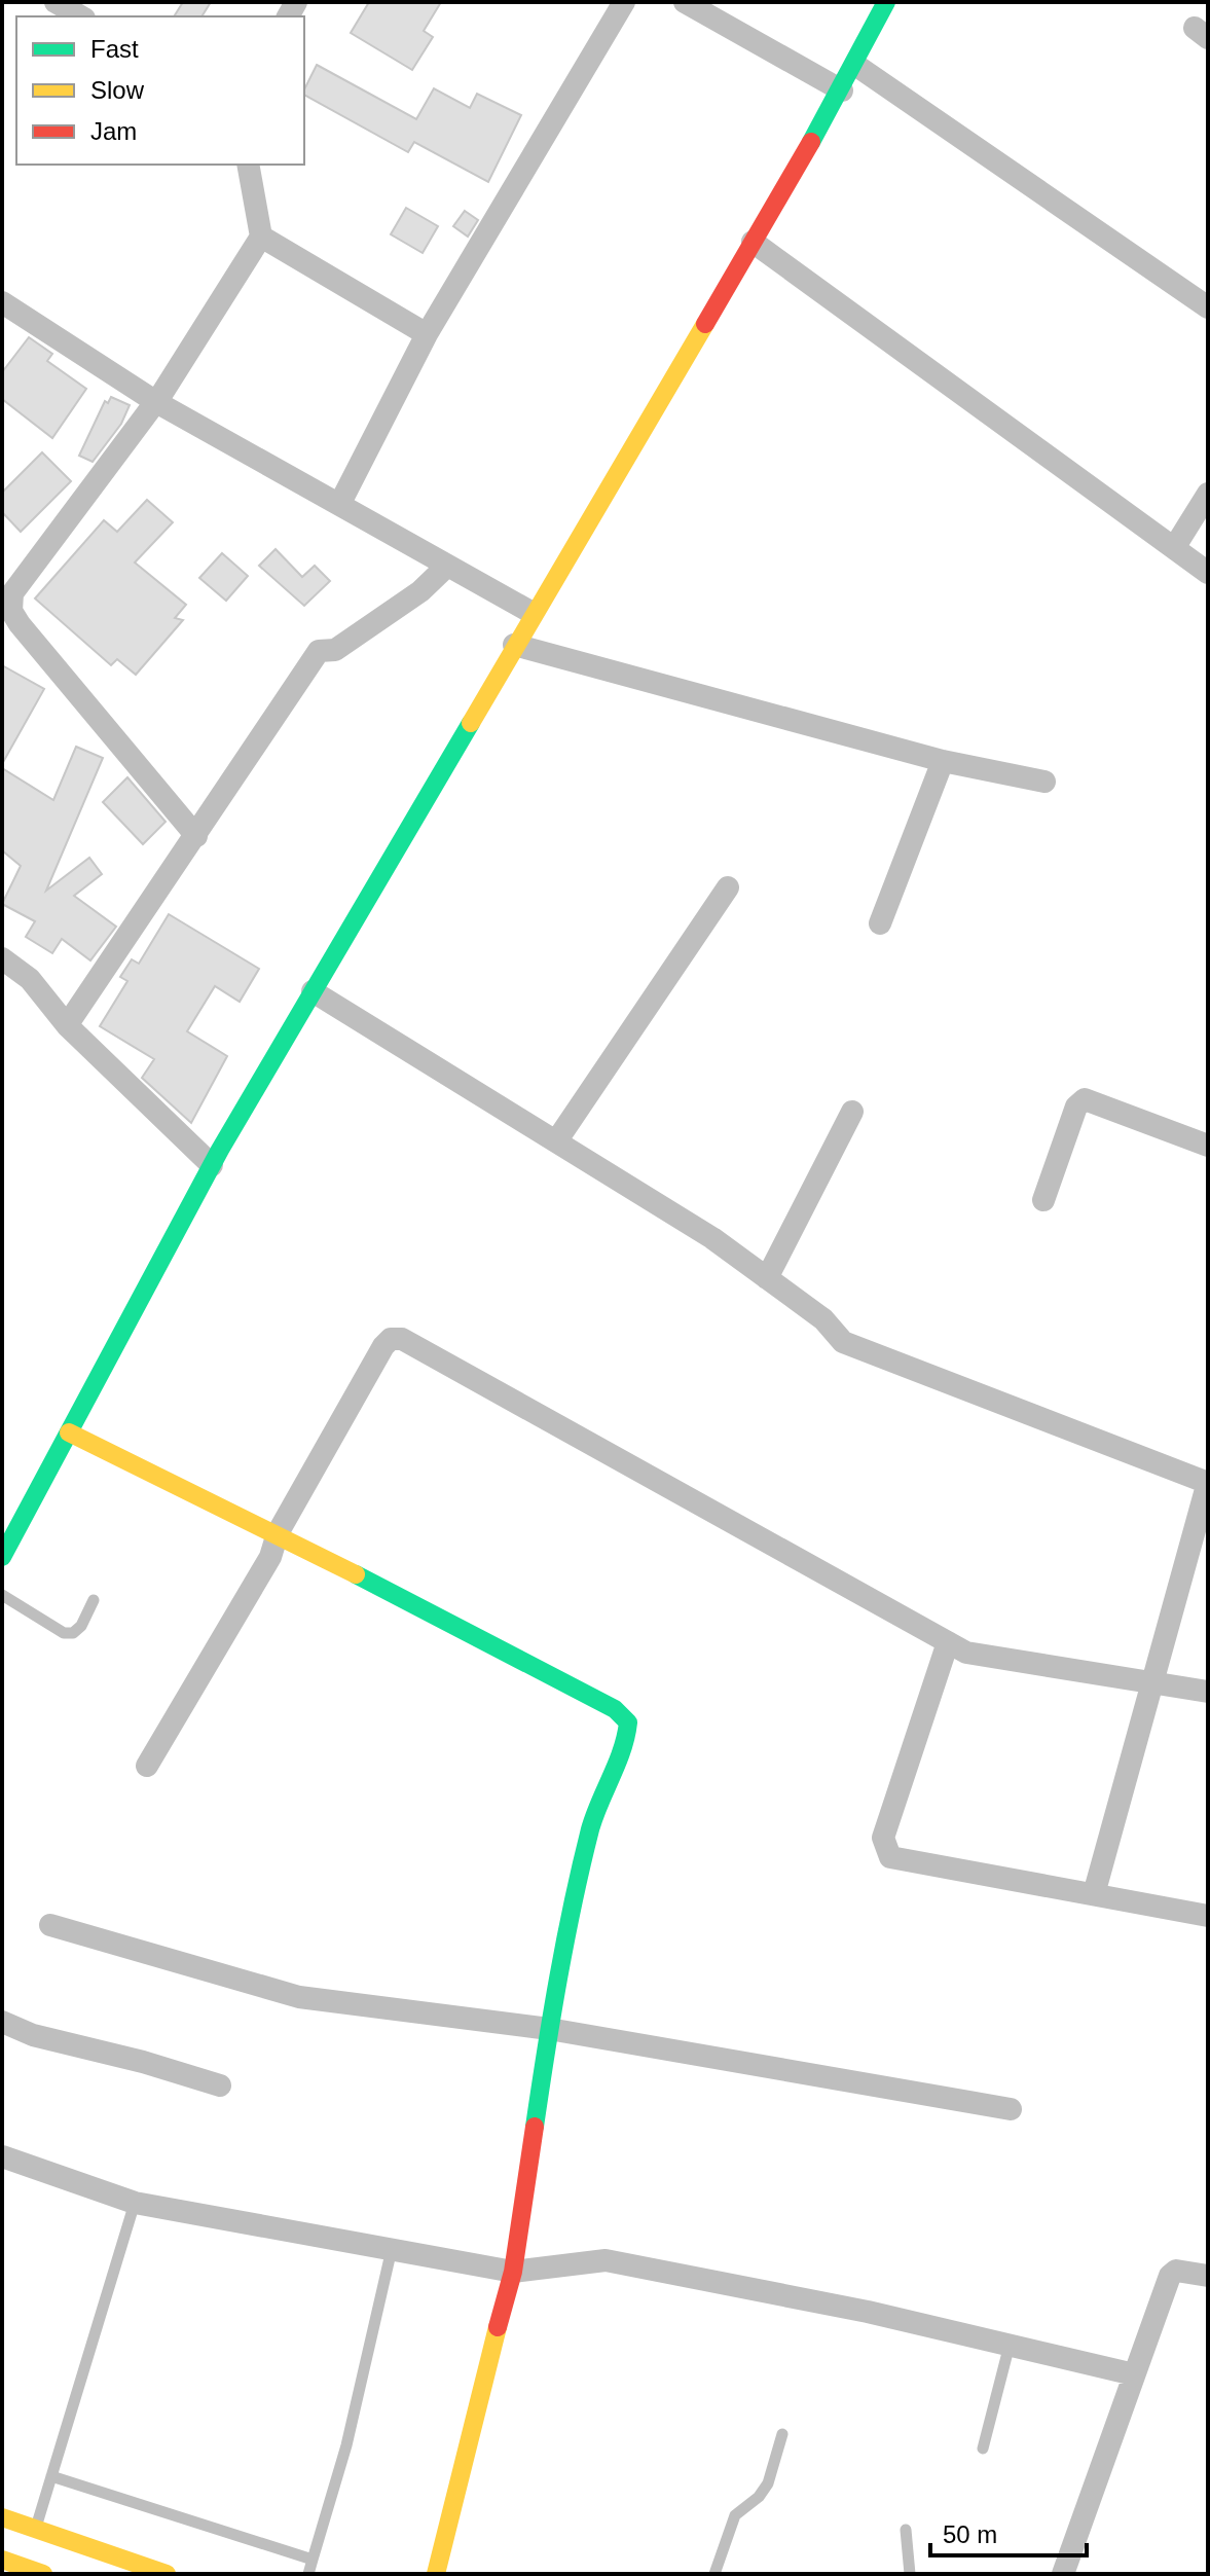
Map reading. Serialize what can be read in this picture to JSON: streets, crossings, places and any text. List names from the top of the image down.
{
  "legend": ["Fast", "Slow", "Jam"],
  "scale_bar": "50 m"
}
